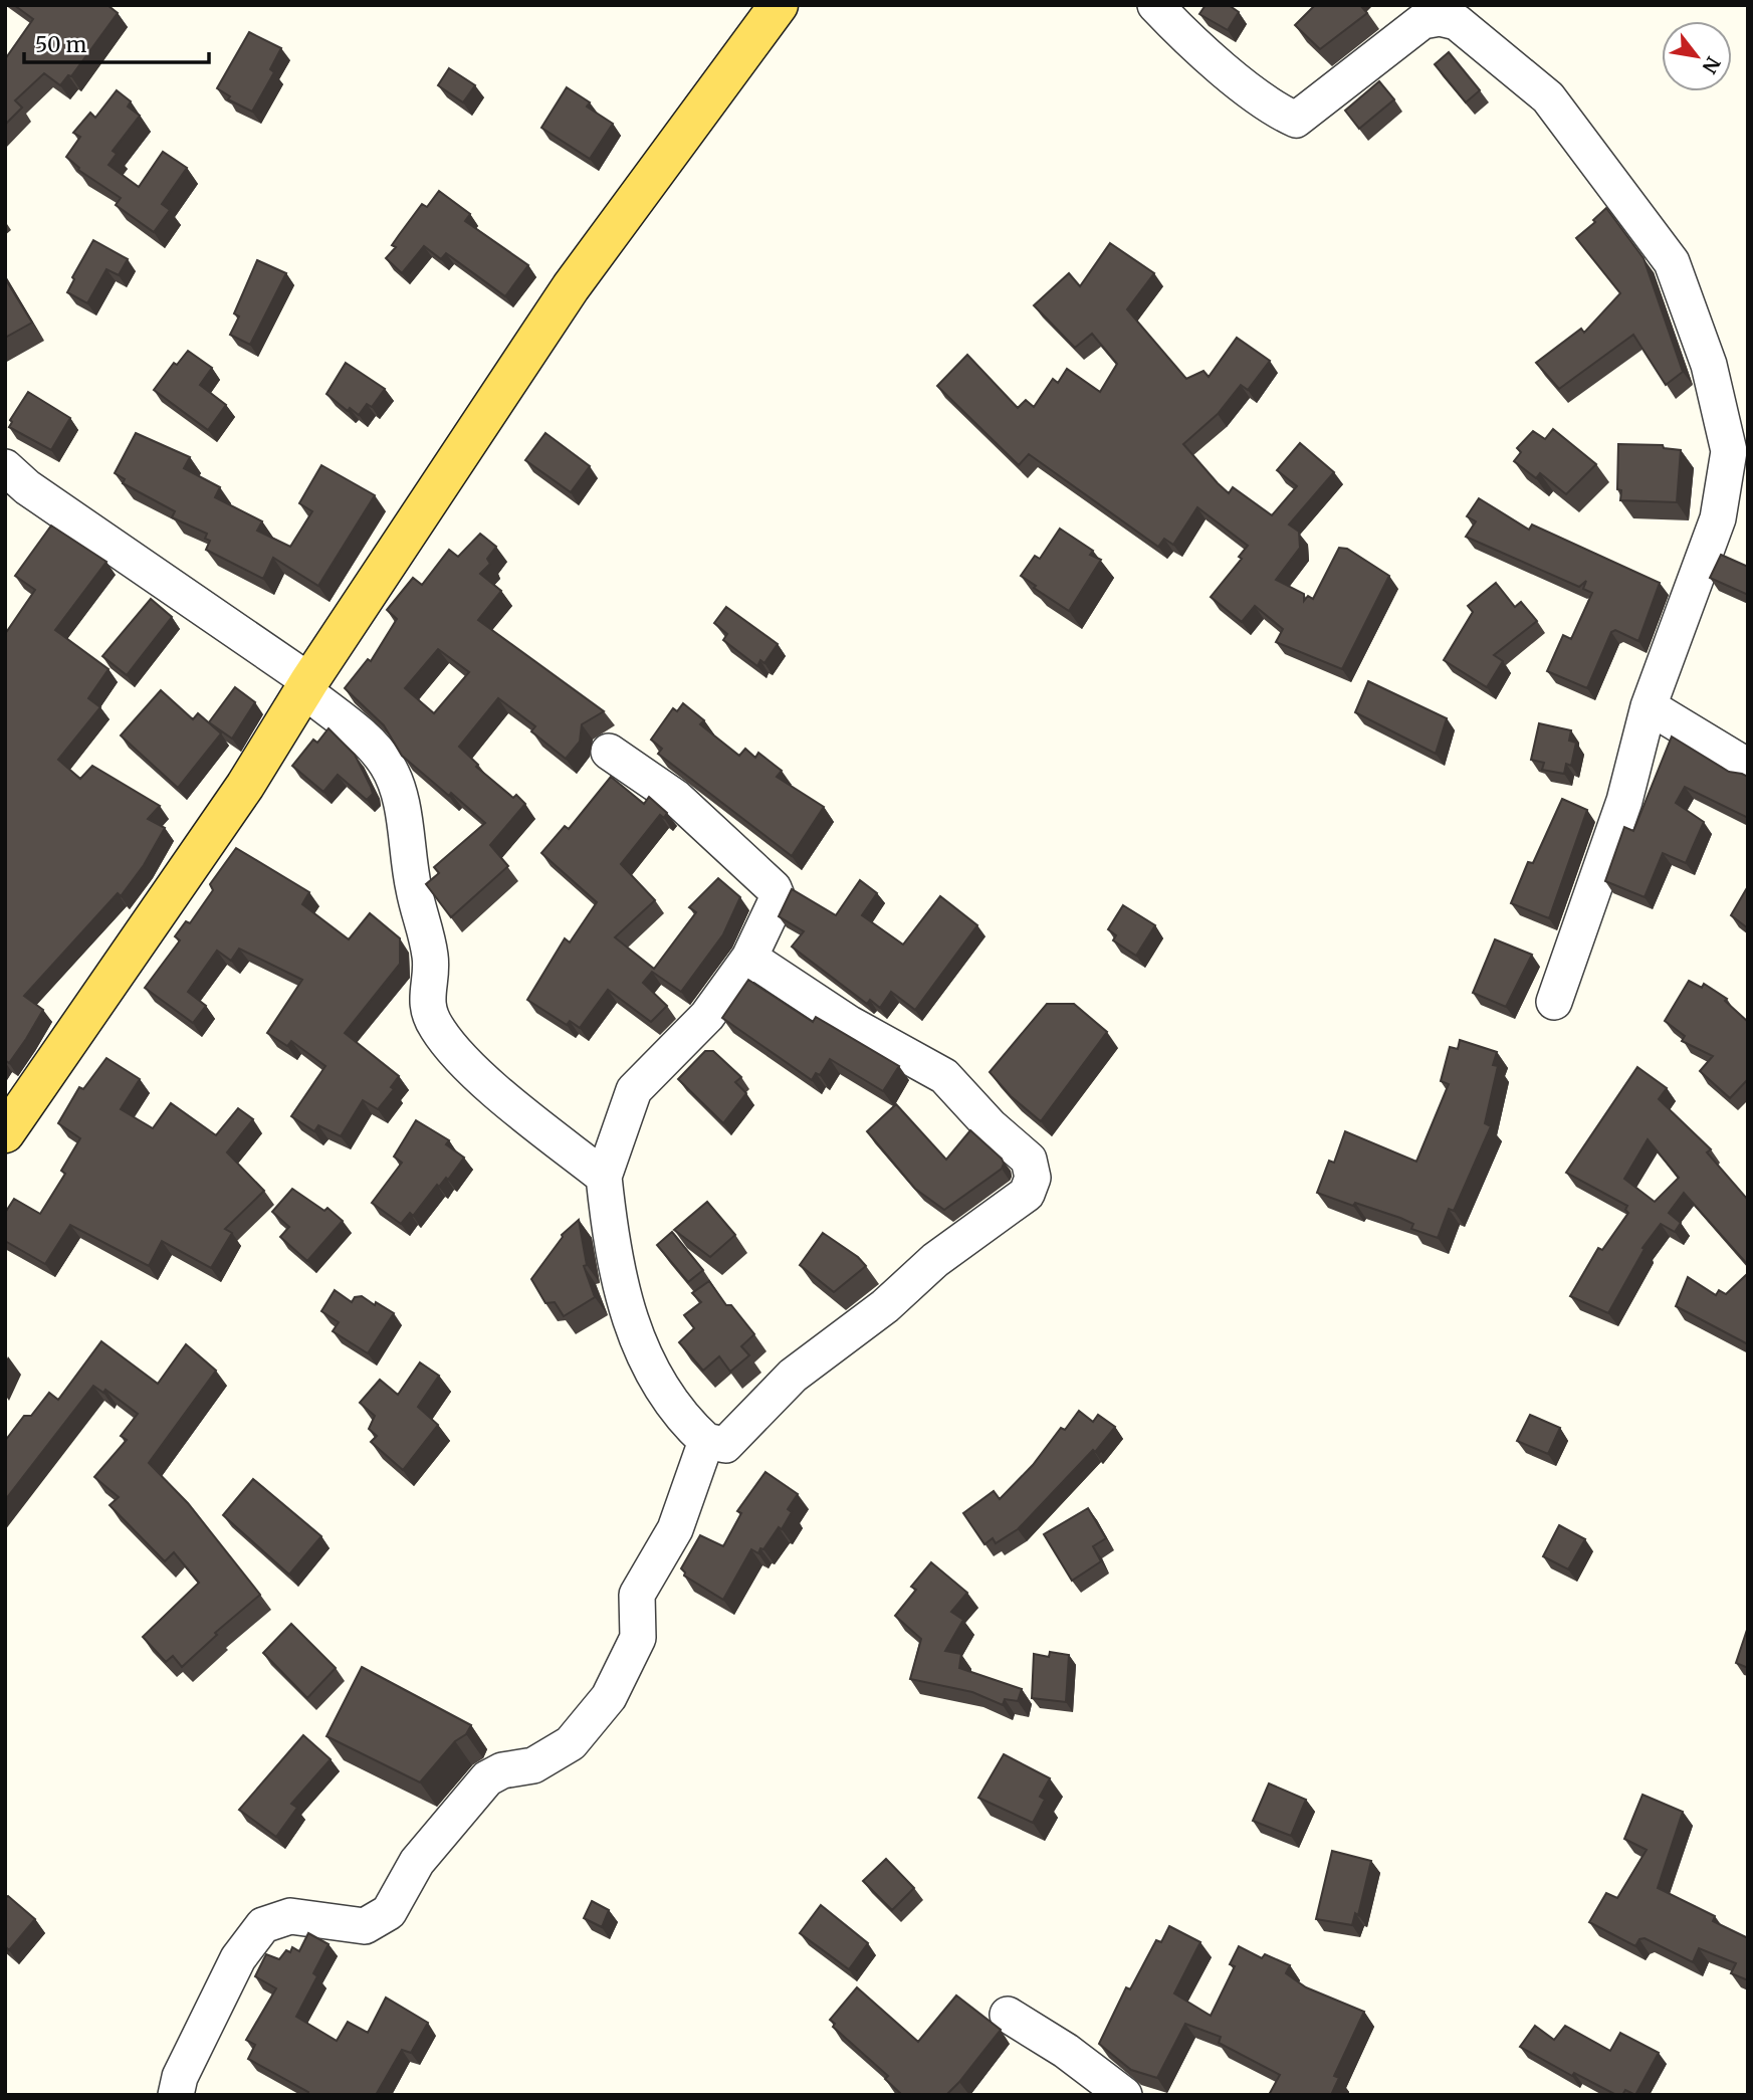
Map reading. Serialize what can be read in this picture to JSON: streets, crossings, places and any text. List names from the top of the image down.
{
  "scale_bar": "50 m",
  "north": "bottom right"
}
